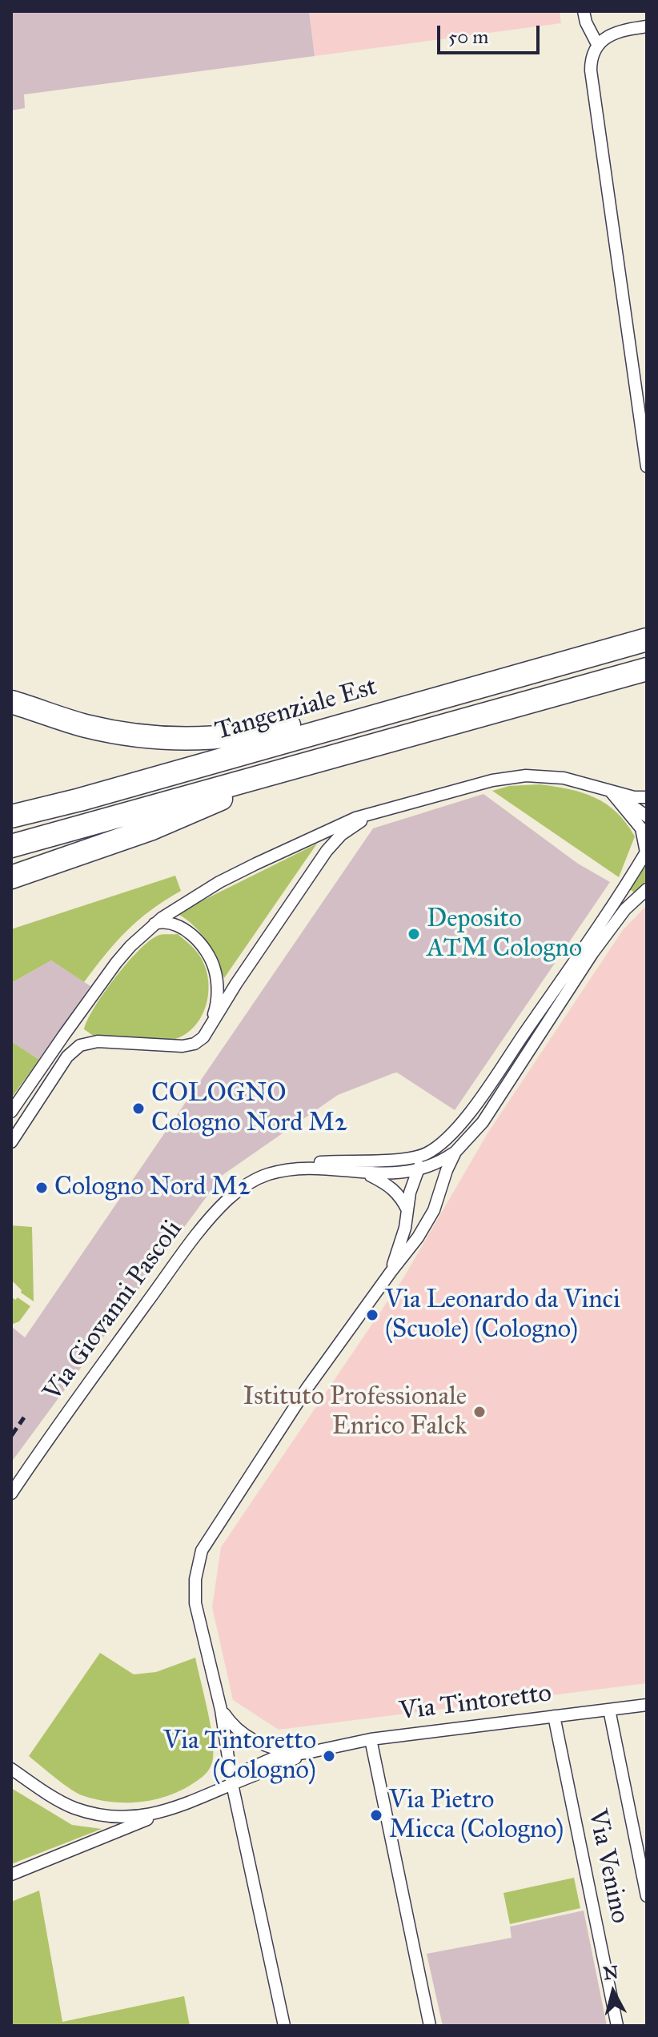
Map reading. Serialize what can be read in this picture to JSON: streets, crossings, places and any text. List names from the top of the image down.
{
  "streets": {
    "highway": ["Tangenziale Est"],
    "street": ["Via Giovanni Pascoli", "Via Tintoretto", "Via Venino"]
  },
  "crossings": [
    ["Via Tintoretto", "Via Venino"]
  ],
  "places": [
    "Deposito ATM Cologno",
    "COLOGNO Cologno Nord M2",
    "Cologno Nord M2",
    "Via Leonardo da Vinci (Scuole) (Cologno)",
    "Istituto Professionale Enrico Falck",
    "Via Tintoretto (Cologno)",
    "Via Pietro Micca (Cologno)"
  ],
  "scale_bar": "50 m",
  "north": "top"
}
